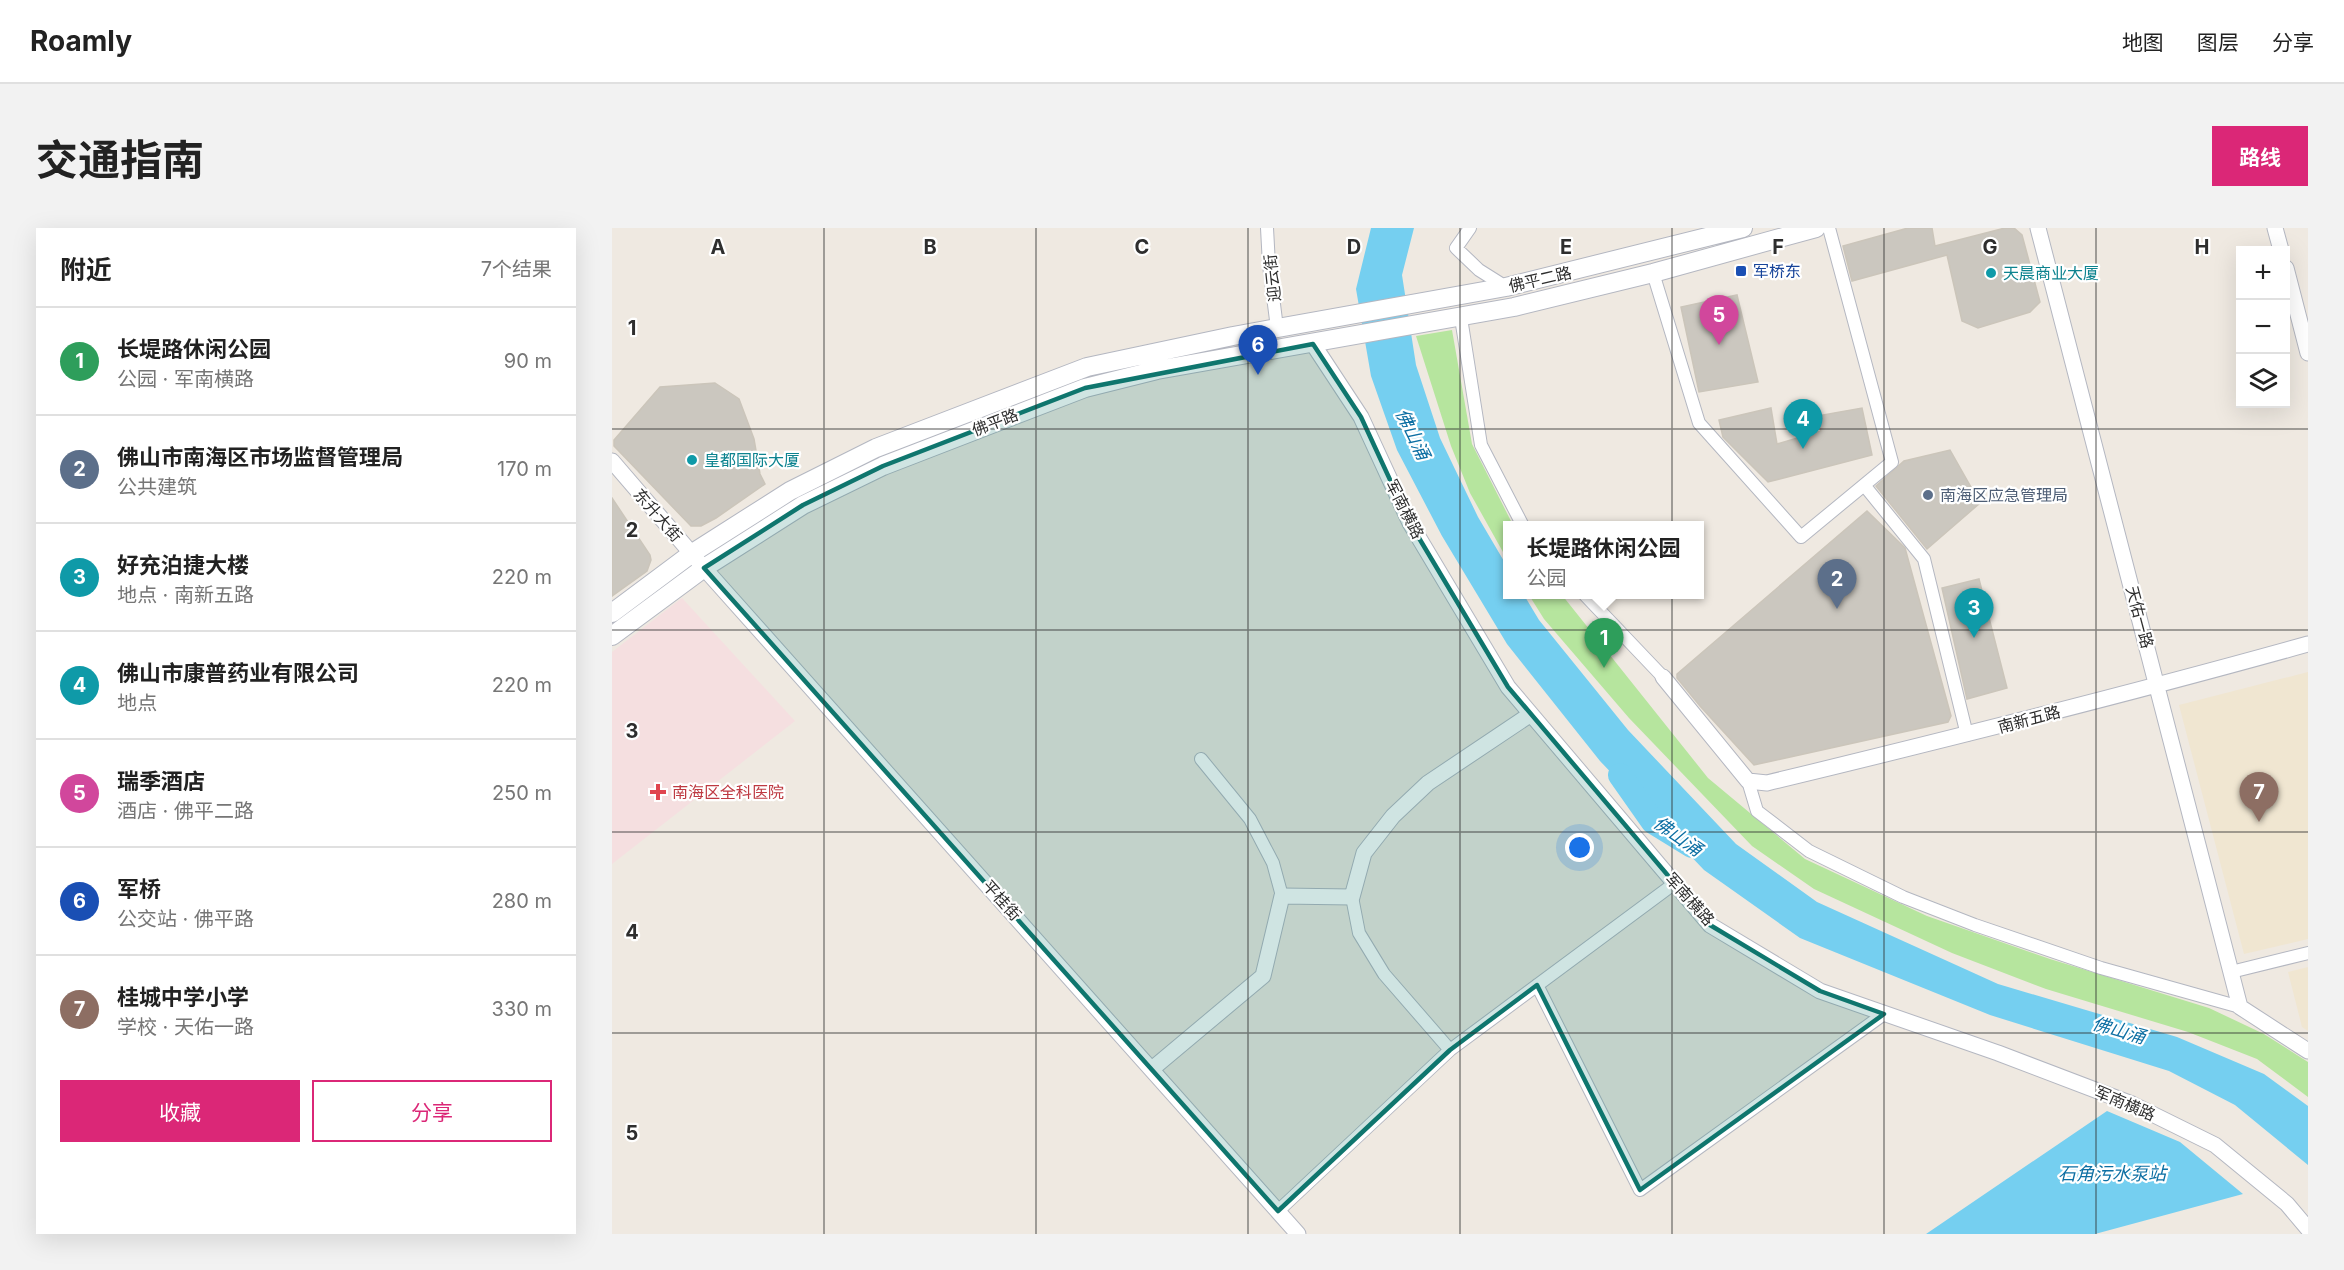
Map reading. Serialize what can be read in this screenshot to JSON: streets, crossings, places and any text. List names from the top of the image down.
{
  "streets": {
    "main road": ["佛平二路", "佛平路"],
    "street": [
      "迎云街",
      "军南横路",
      "东升大街",
      "天佑一路",
      "南新五路",
      "平桂街"
    ]
  },
  "crossings": [
    ["迎云街", "佛平路"],
    ["佛平二路", "佛平路"],
    ["佛平路", "军南横路"],
    ["佛平路", "东升大街"],
    ["佛平路", "平桂街"],
    ["东升大街", "平桂街"],
    ["天佑一路", "南新五路"]
  ],
  "water": ["佛山涌", "石角污水泵站"],
  "places": {
    "transit": ["军桥东"],
    "other": ["天晨商业大厦", "皇都国际大厦", "南海区应急管理局"],
    "health": ["南海区全科医院"]
  },
  "page": {
    "header": "Roamly",
    "nav": ["地图", "图层", "分享"],
    "title": "交通指南",
    "buttons": [
      "路线",
      ["收藏", "分享"]
    ],
    "heading": ["附近", "7个结果"],
    "map_buttons": ["+", "−"],
    "pins": [
      "5",
      "6",
      "4",
      "2",
      "3",
      "1",
      "7"
    ],
    "list": [
      {
        "mark": "1",
        "name": "长堤路休闲公园",
        "note": "公园 · 军南横路",
        "value": "90 m"
      },
      {
        "mark": "2",
        "name": "佛山市南海区市场监督管理局",
        "note": "公共建筑",
        "value": "170 m"
      },
      {
        "mark": "3",
        "name": "好充泊捷大楼",
        "note": "地点 · 南新五路",
        "value": "220 m"
      },
      {
        "mark": "4",
        "name": "佛山市康普药业有限公司",
        "note": "地点",
        "value": "220 m"
      },
      {
        "mark": "5",
        "name": "瑞季酒店",
        "note": "酒店 · 佛平二路",
        "value": "250 m"
      },
      {
        "mark": "6",
        "name": "军桥",
        "note": "公交站 · 佛平路",
        "value": "280 m"
      },
      {
        "mark": "7",
        "name": "桂城中学小学",
        "note": "学校 · 天佑一路",
        "value": "330 m"
      }
    ],
    "popup": ["长堤路休闲公园", "公园"]
  },
  "grid": {
    "columns": [
      "A",
      "B",
      "C",
      "D",
      "E",
      "F",
      "G",
      "H"
    ],
    "rows": [
      "1",
      "2",
      "3",
      "4",
      "5"
    ]
  }
}
